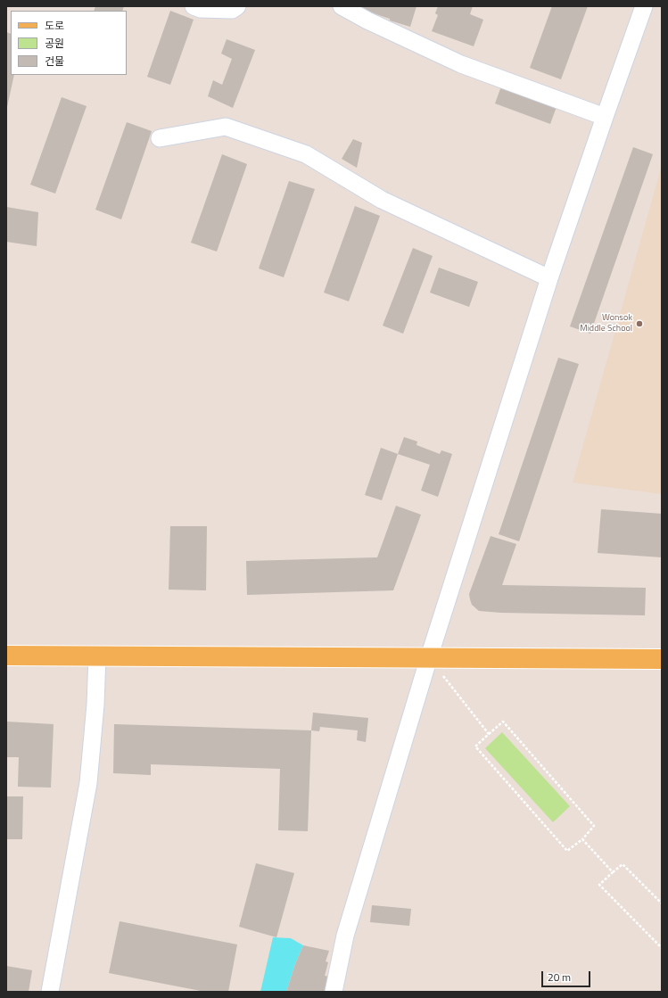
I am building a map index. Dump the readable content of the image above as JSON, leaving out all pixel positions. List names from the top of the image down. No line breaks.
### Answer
{"places":["Wonsok Middle School"],"legend":["도로","공원","건물"],"scale_bar":"20 m"}
